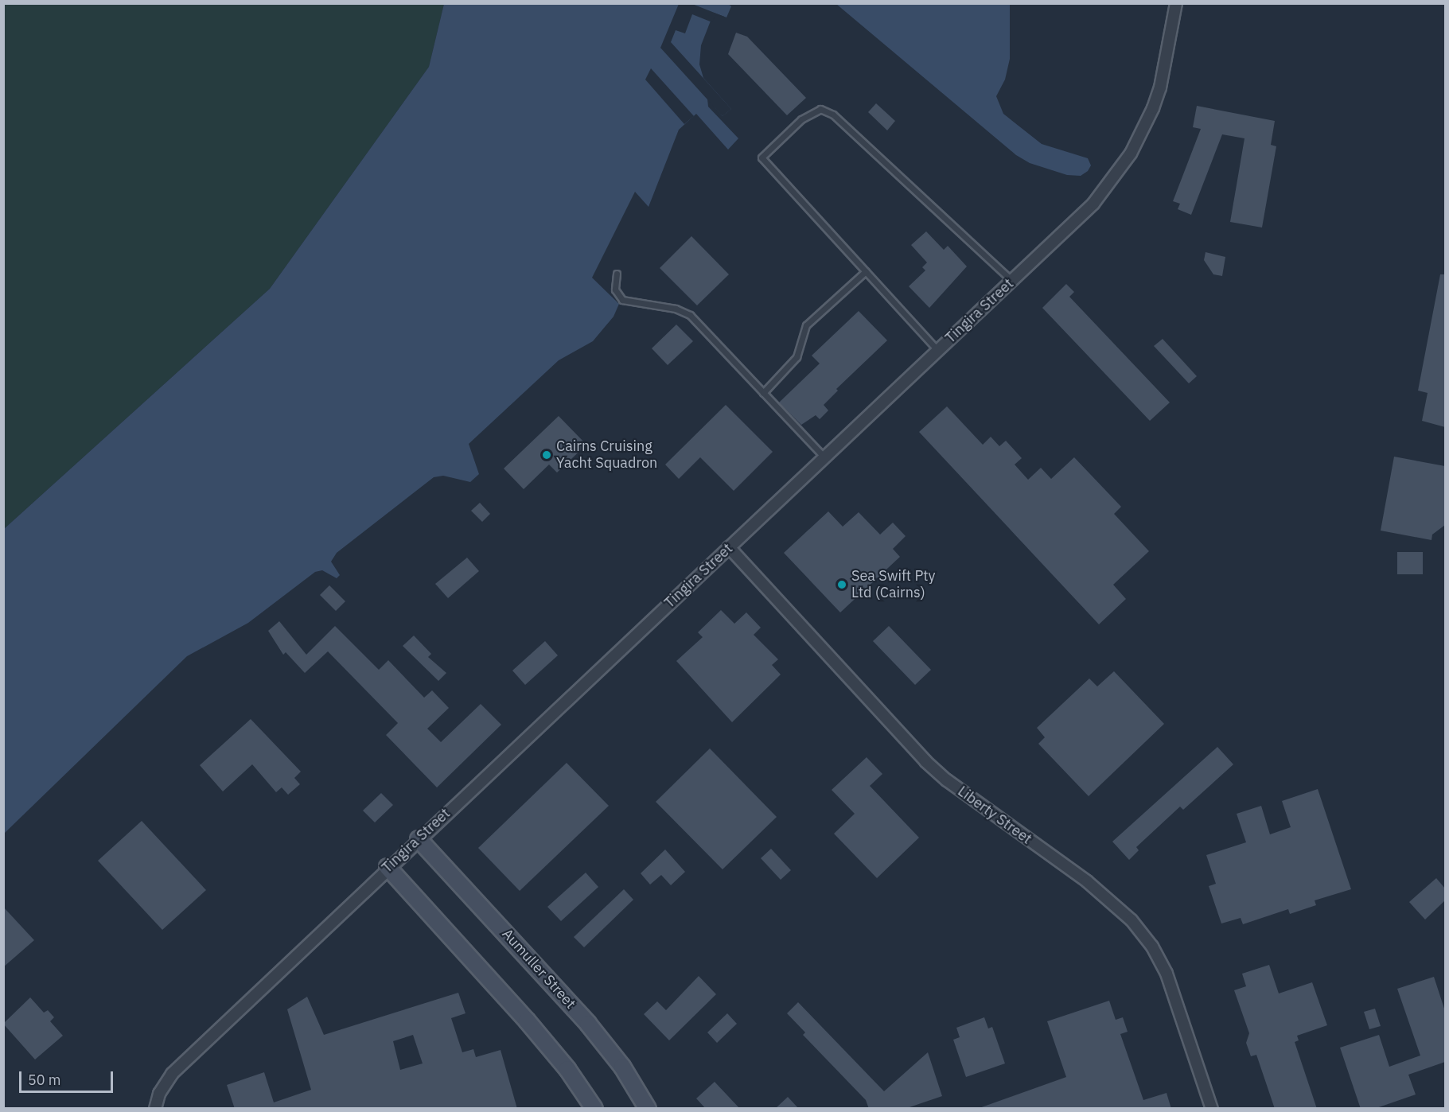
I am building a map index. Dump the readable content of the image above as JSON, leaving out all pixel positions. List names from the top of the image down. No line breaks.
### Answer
{"streets":{"street":["Tingira Street","Liberty Street","Aumuller Street"]},"crossings":[["Tingira Street","Liberty Street"],["Tingira Street","Aumuller Street"]],"places":["Cairns Cruising Yacht Squadron","Sea Swift Pty Ltd (Cairns)"],"scale_bar":"50 m"}
